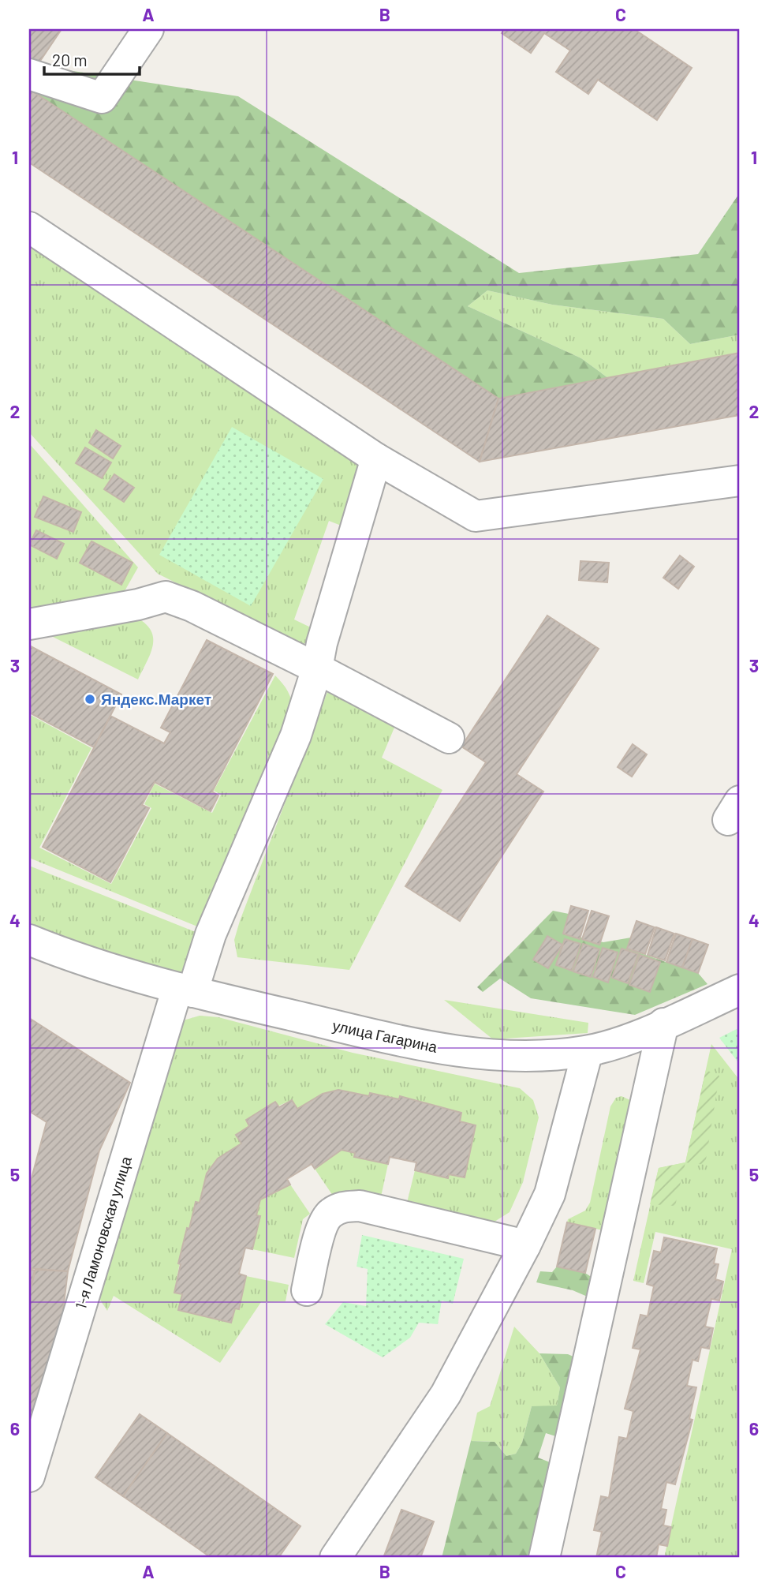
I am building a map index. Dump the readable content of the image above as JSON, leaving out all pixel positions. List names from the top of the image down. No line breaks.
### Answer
{"streets":{"street":["улица Гагарина","1-я Ламоновская улица"]},"crossings":[["улица Гагарина","1-я Ламоновская улица"]],"places":["Яндекс.Маркет"],"scale_bar":"20 m","grid":{"columns":["A","B","C"],"rows":["1","2","3","4","5","6"]}}
